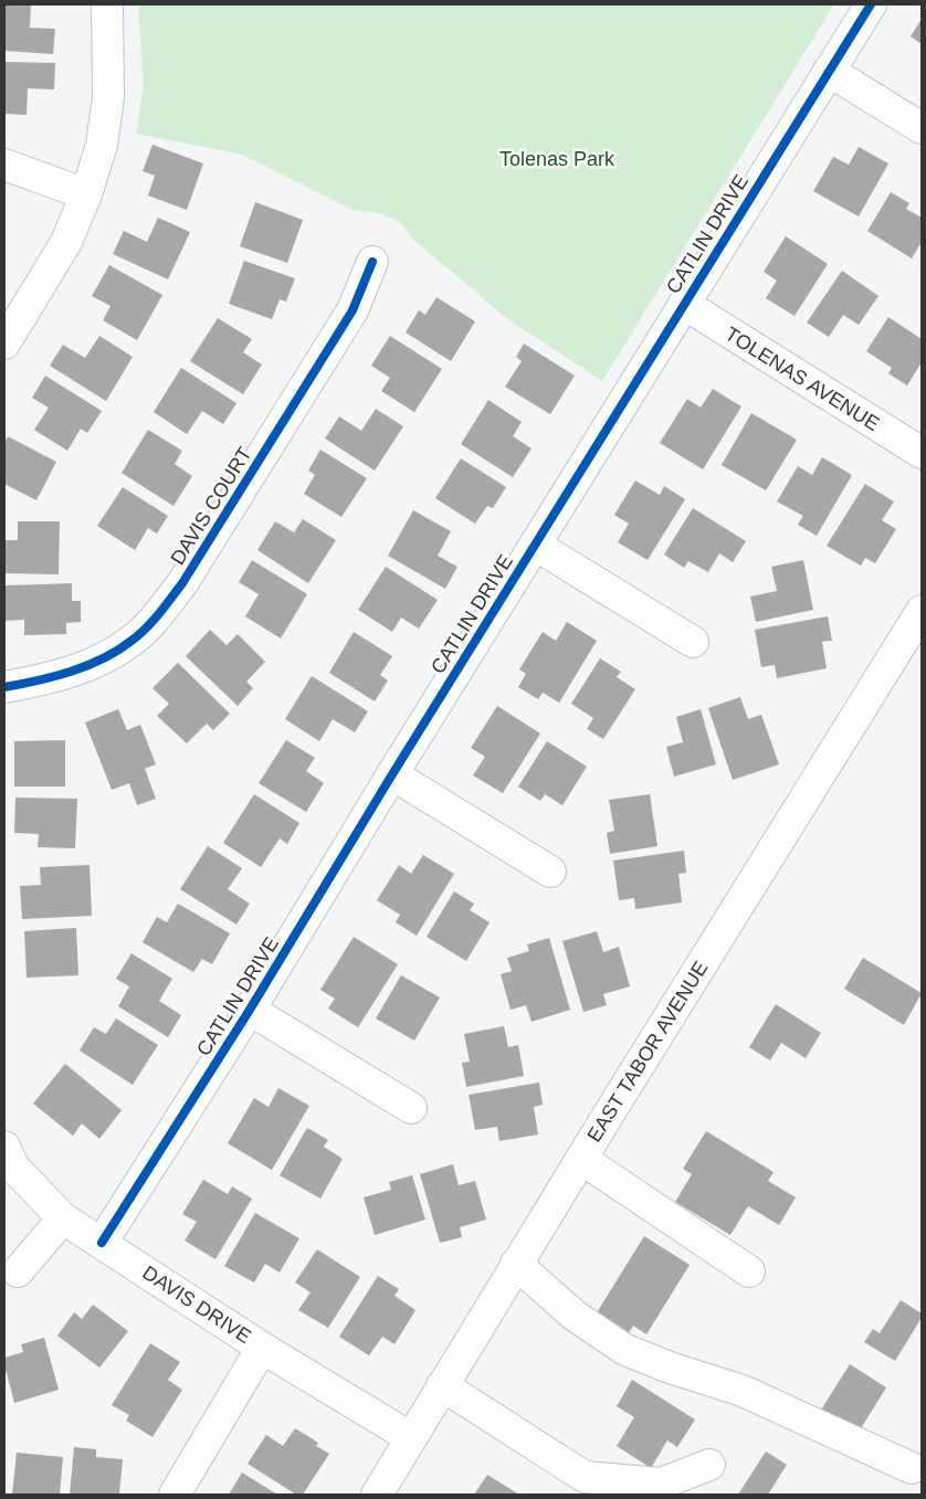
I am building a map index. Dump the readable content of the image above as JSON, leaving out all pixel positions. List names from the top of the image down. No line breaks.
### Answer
{"streets":{"street":["CATLIN DRIVE","TOLENAS AVENUE","DAVIS COURT","EAST TABOR AVENUE","DAVIS DRIVE"]},"crossings":[["CATLIN DRIVE","TOLENAS AVENUE"],["CATLIN DRIVE","DAVIS DRIVE"],["EAST TABOR AVENUE","DAVIS DRIVE"]],"parks":["Tolenas Park"]}
